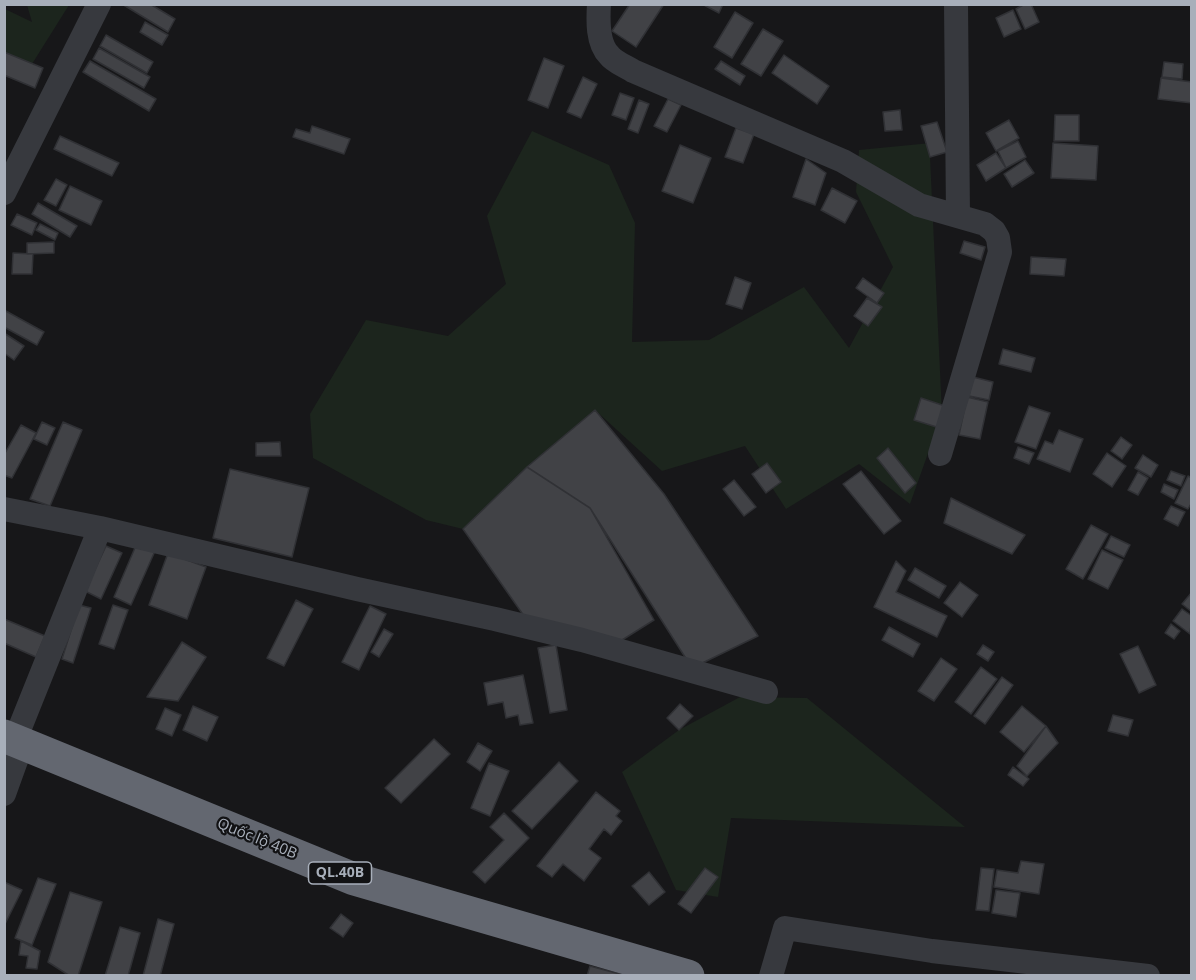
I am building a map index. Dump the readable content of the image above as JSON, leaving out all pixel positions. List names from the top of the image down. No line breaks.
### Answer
{"streets":{"highway":["Quốc lộ 40B","QL.40B"]}}
